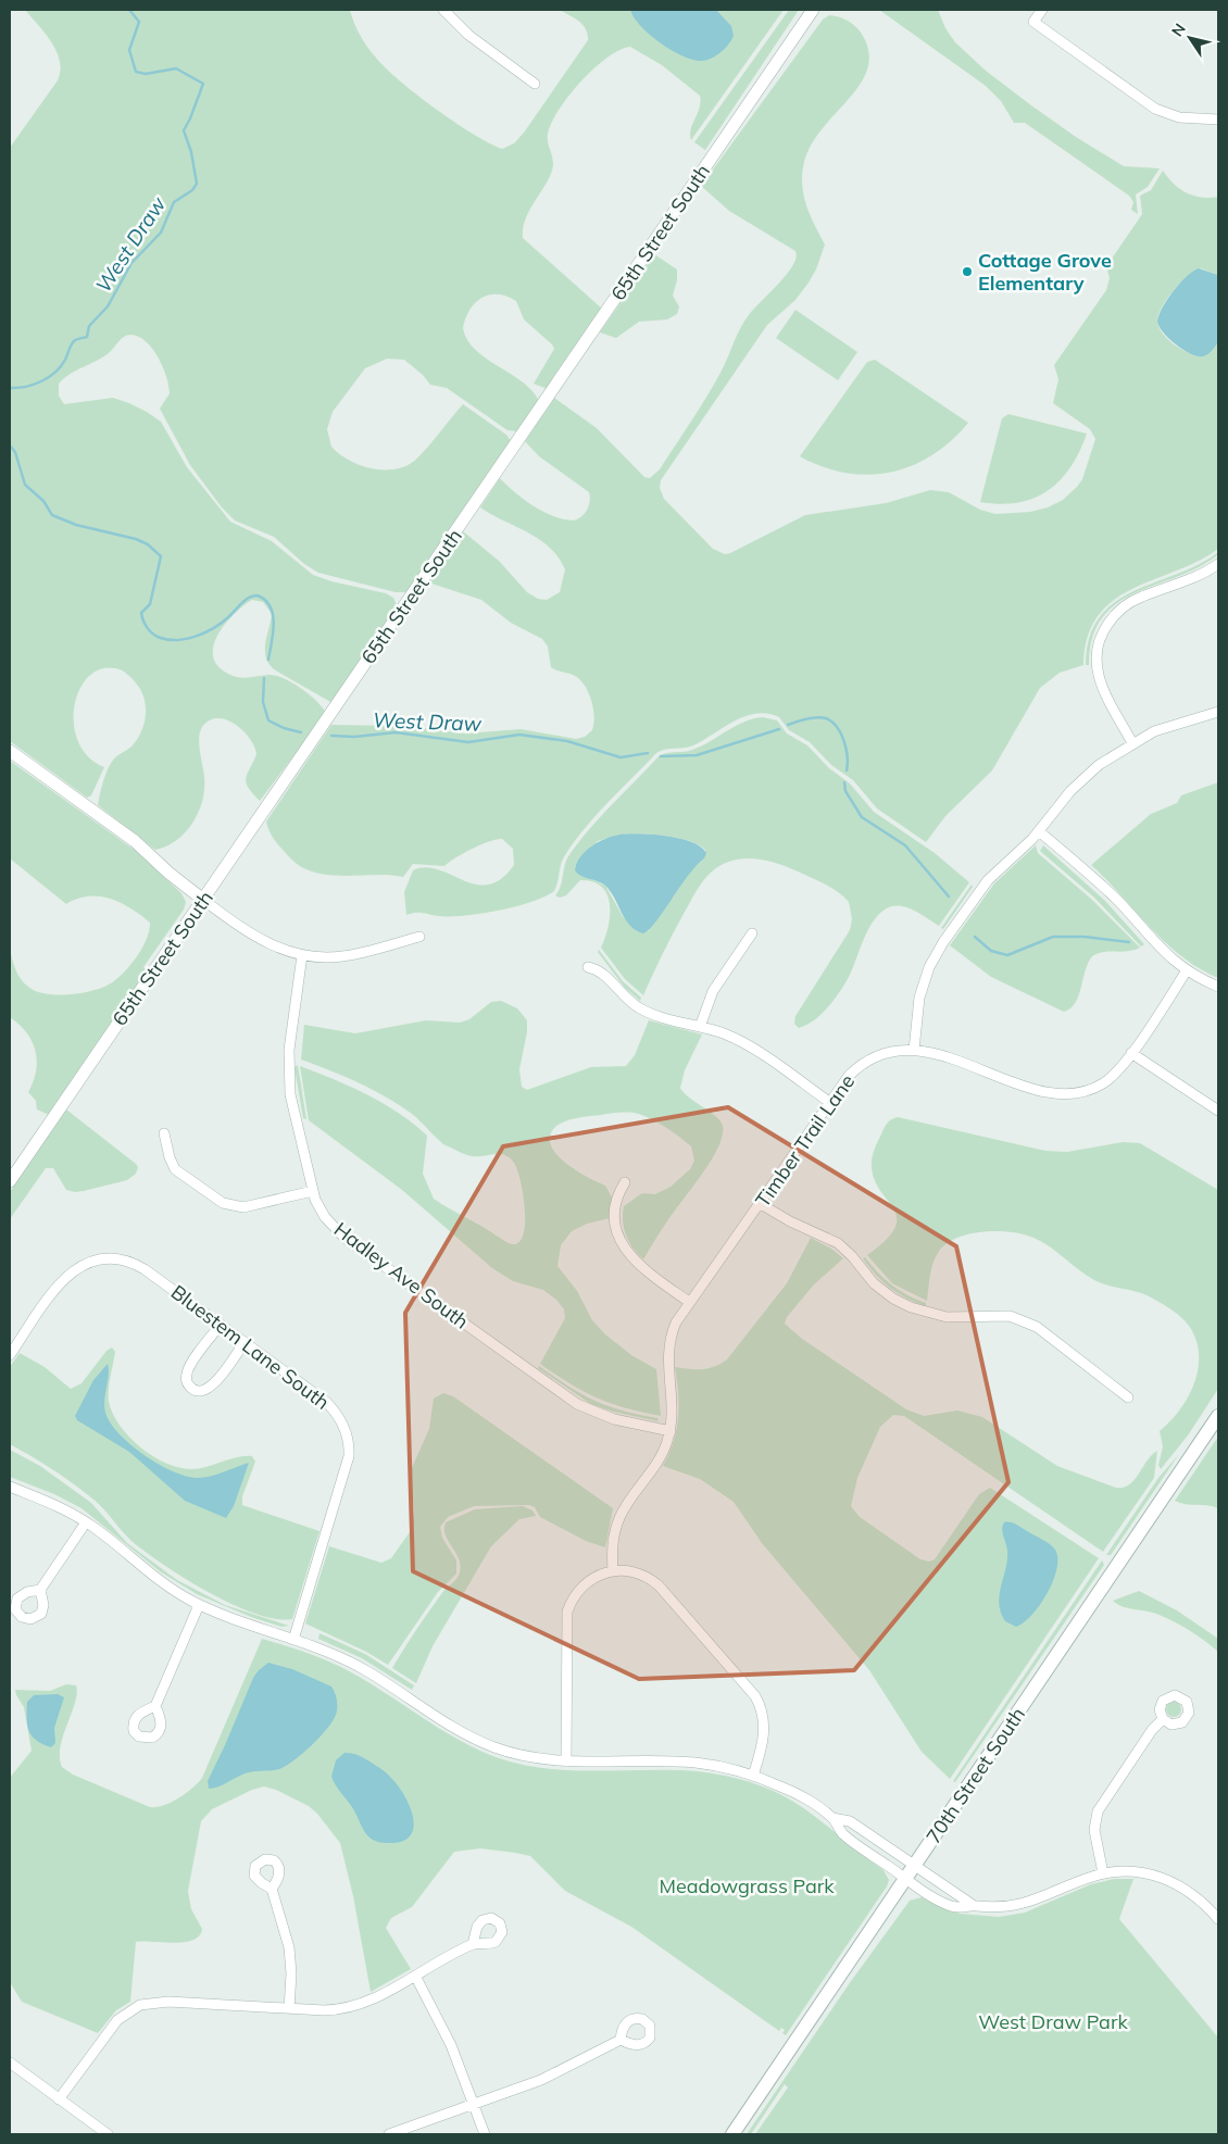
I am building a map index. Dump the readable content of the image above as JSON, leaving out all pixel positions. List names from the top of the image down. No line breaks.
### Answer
{"streets":{"main road":["70th Street South"],"street":["65th Street South","Timber Trail Lane","Hadley Ave South","Bluestem Lane South"]},"crossings":[["Timber Trail Lane","Hadley Ave South"]],"water":["West Draw"],"parks":["Meadowgrass Park","West Draw Park"],"places":["Cottage Grove Elementary"],"north":"top left"}
